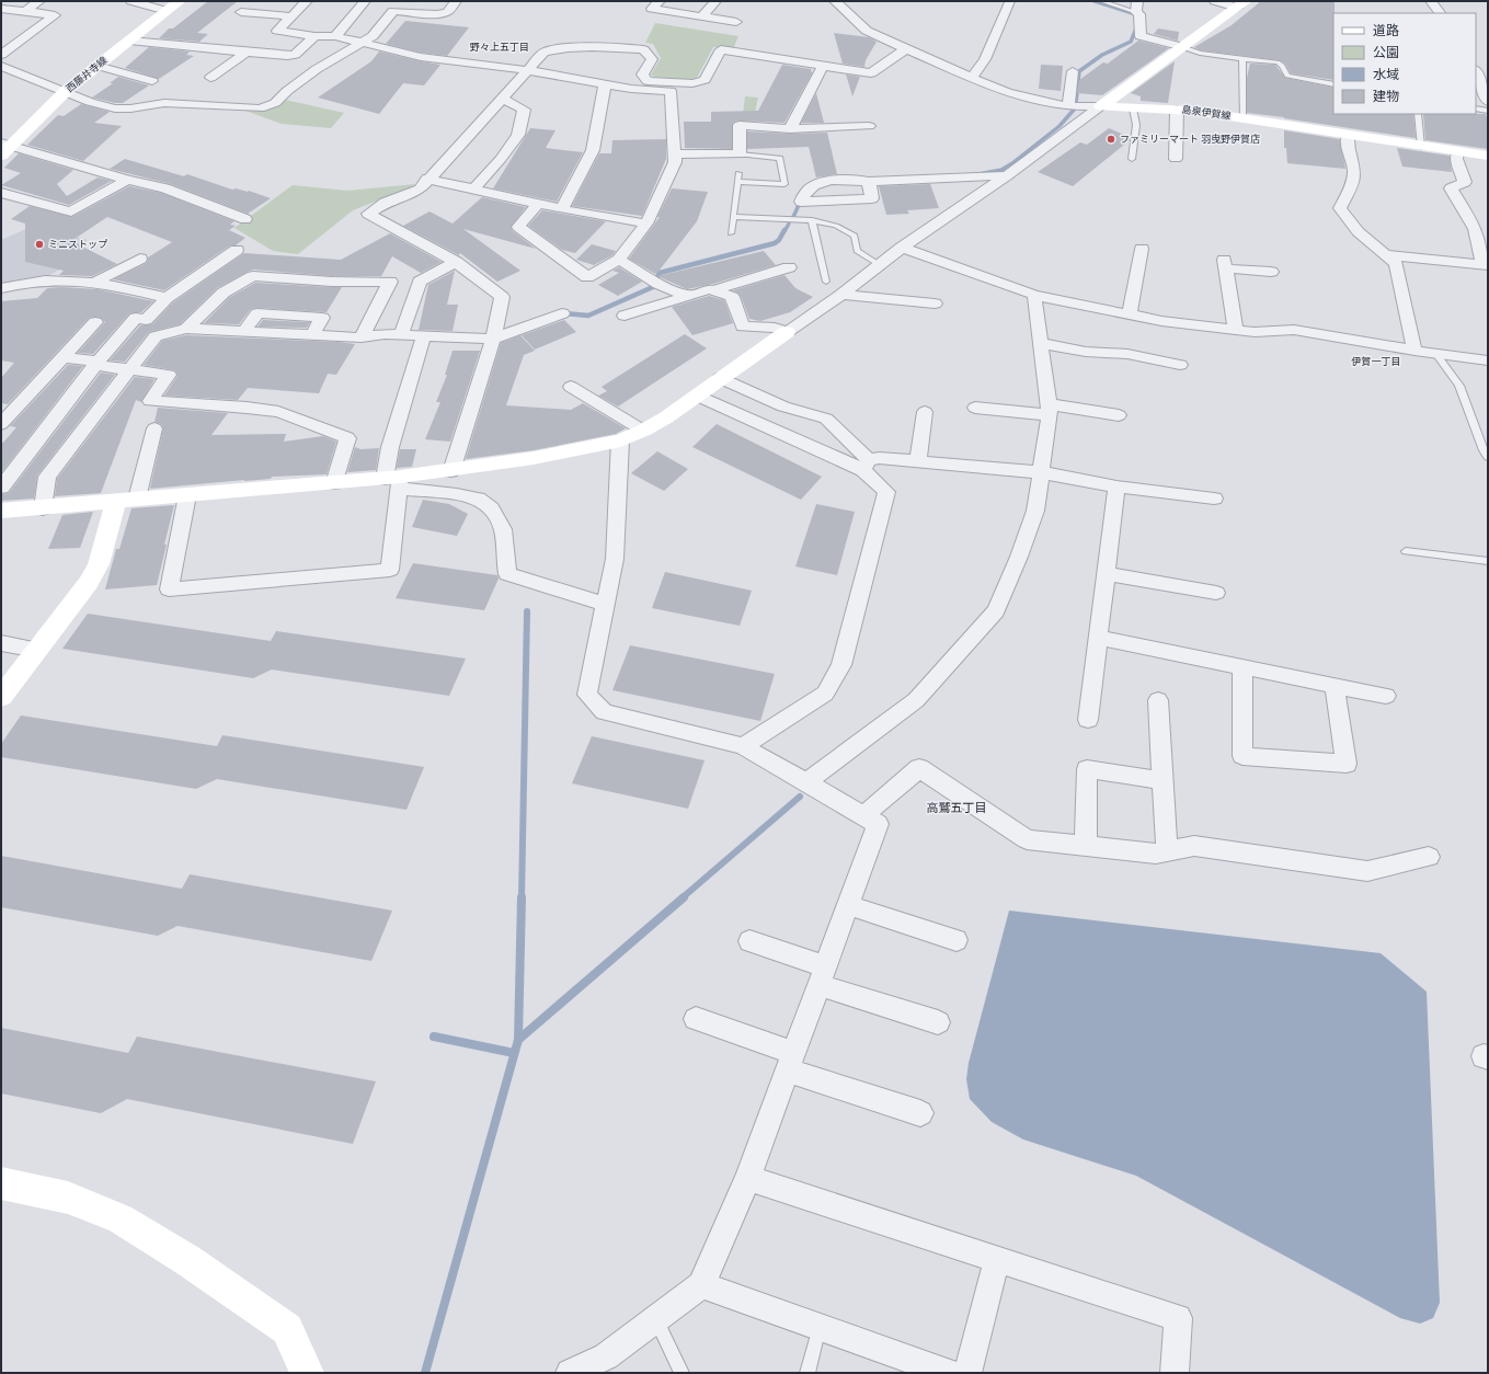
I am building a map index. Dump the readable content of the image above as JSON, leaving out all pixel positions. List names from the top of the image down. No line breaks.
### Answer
{"streets":{"main road":["西藤井寺線","島泉伊賀線"]},"districts":["野々上五丁目","伊賀一丁目","高鷲五丁目"],"places":["ファミリーマート 羽曳野伊賀店","ミニストップ"],"legend":["道路","公園","水域","建物"]}
